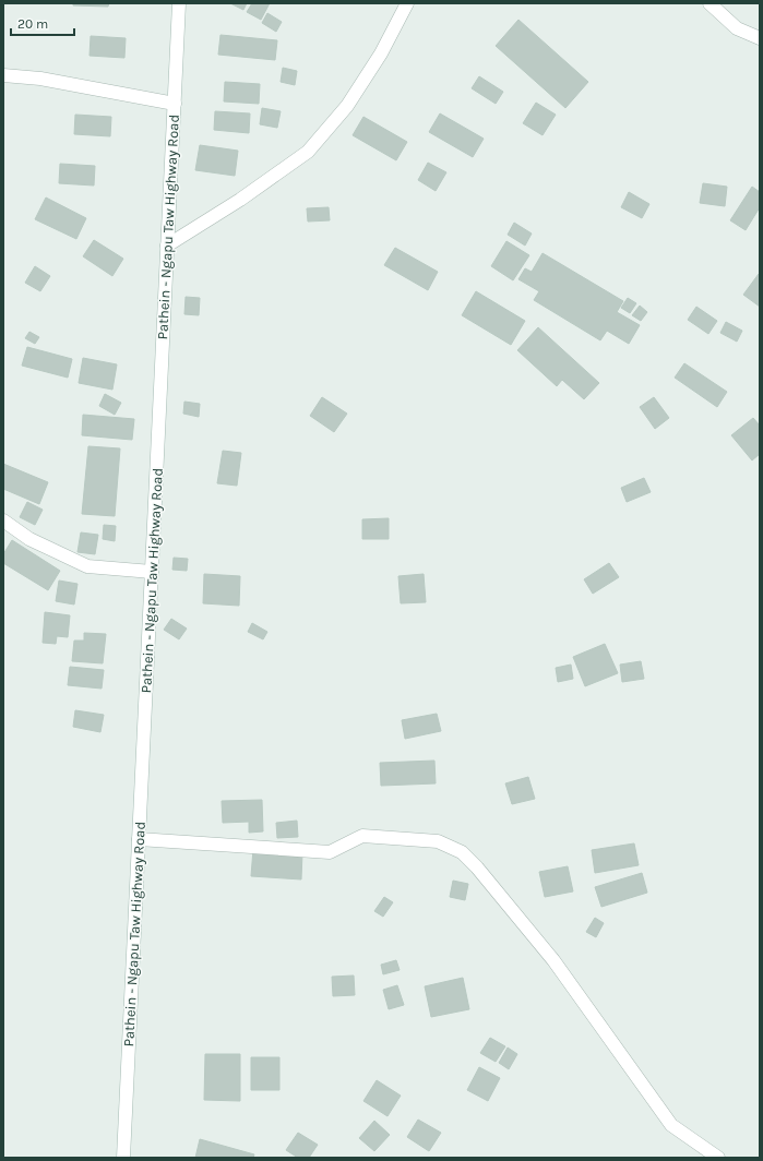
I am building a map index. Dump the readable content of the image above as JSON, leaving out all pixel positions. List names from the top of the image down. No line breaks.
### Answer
{"streets":{"street":["Pathein - Ngapu Taw Highway Road"]},"scale_bar":"20 m"}
